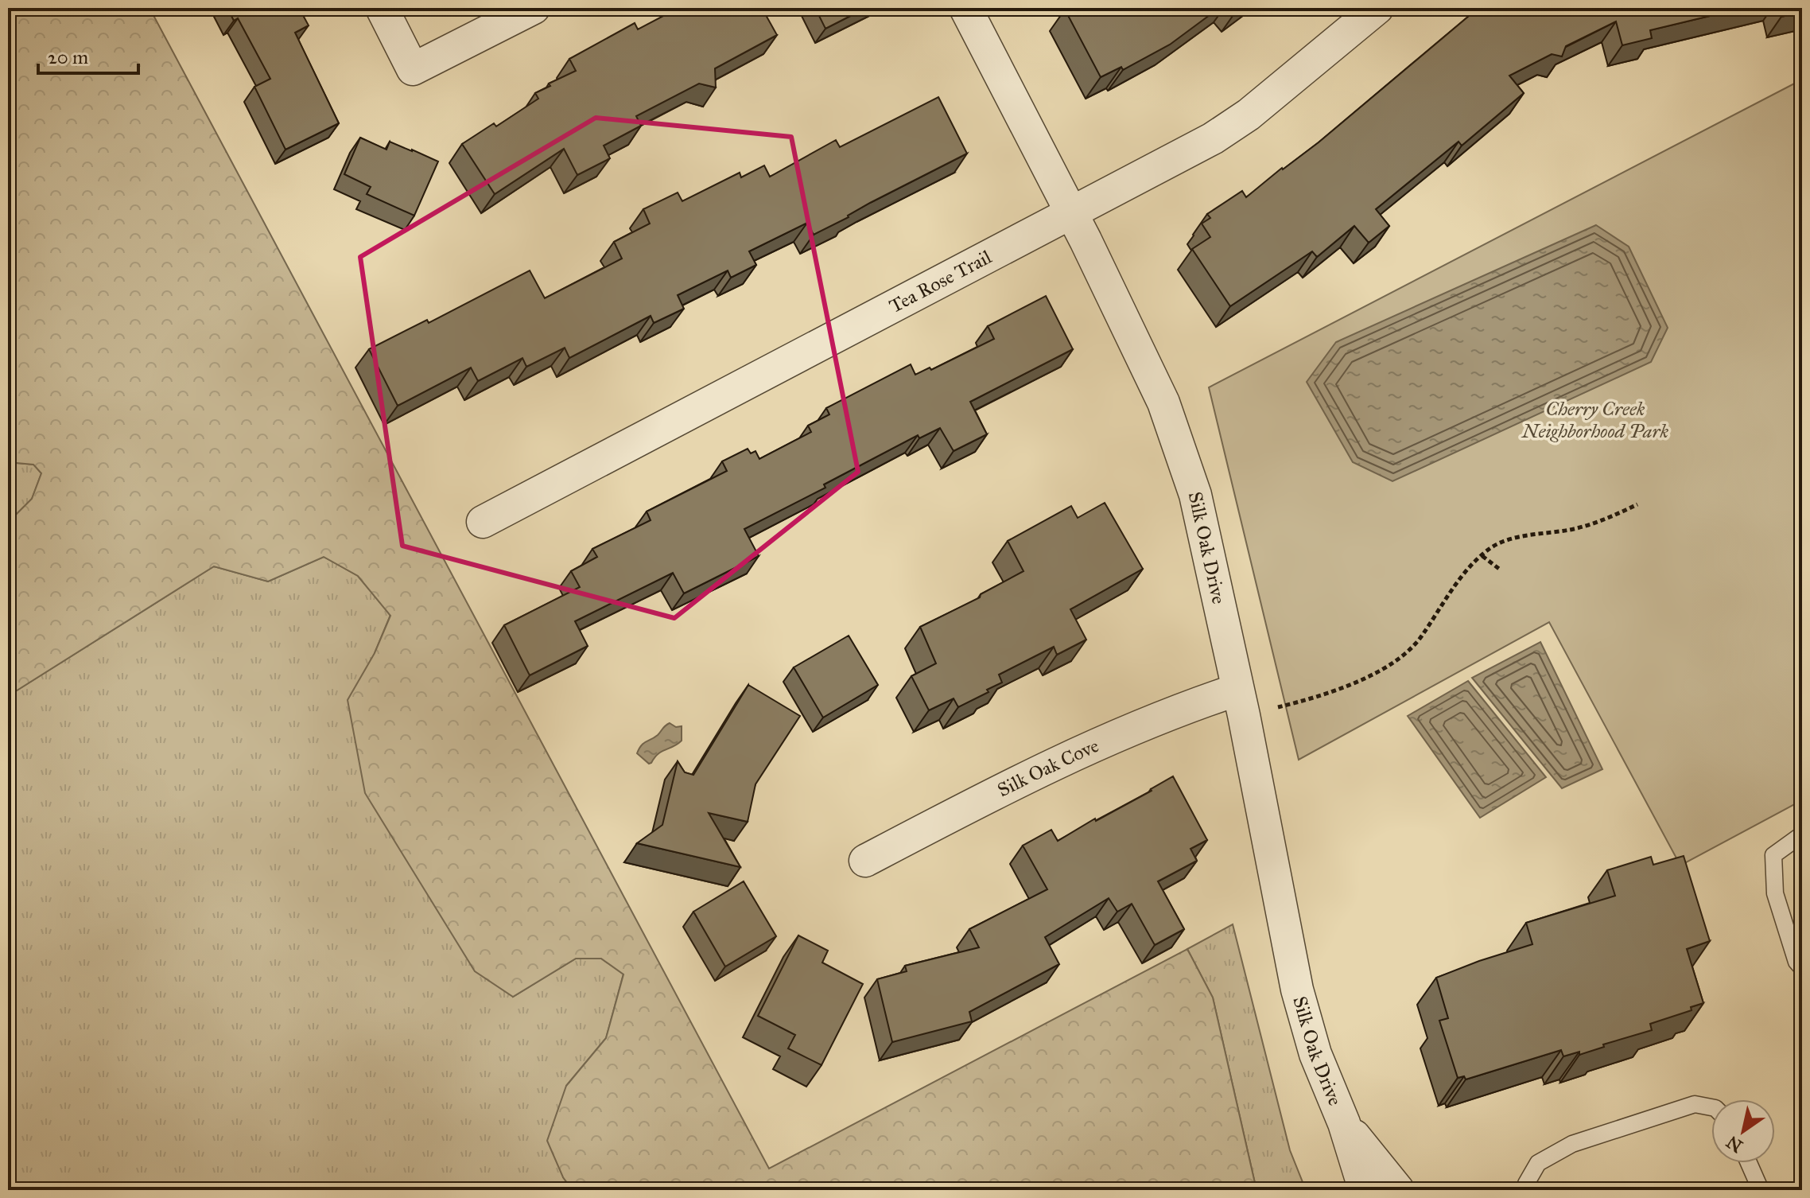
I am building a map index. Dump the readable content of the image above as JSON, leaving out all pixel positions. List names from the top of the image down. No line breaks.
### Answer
{"streets":{"street":["Tea Rose Trail","Silk Oak Drive","Silk Oak Cove"]},"crossings":[["Tea Rose Trail","Silk Oak Drive"],["Silk Oak Drive","Silk Oak Cove"]],"parks":["Cherry Creek Neighborhood Park"],"scale_bar":"20 m","north":"bottom left"}
